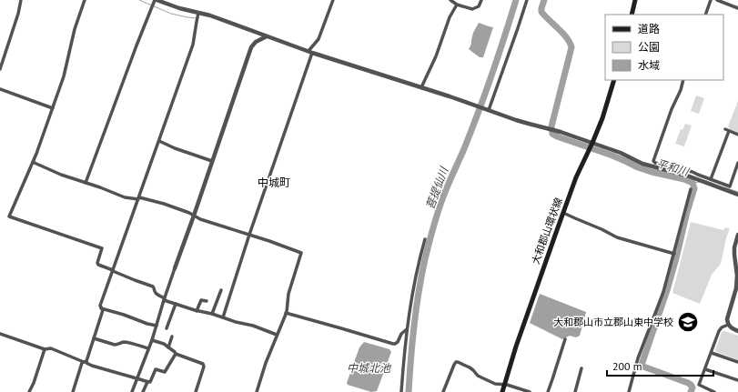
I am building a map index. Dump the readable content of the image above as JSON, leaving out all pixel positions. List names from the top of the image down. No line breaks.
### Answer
{"streets":{"main road":["大和郡山環状線"]},"districts":["中城町"],"water":["平和川","菩提仙川","中城北池"],"places":{"school or university":["大和郡山市立郡山東中学校"]},"legend":["道路","公園","水域"],"scale_bar":"200 m"}
